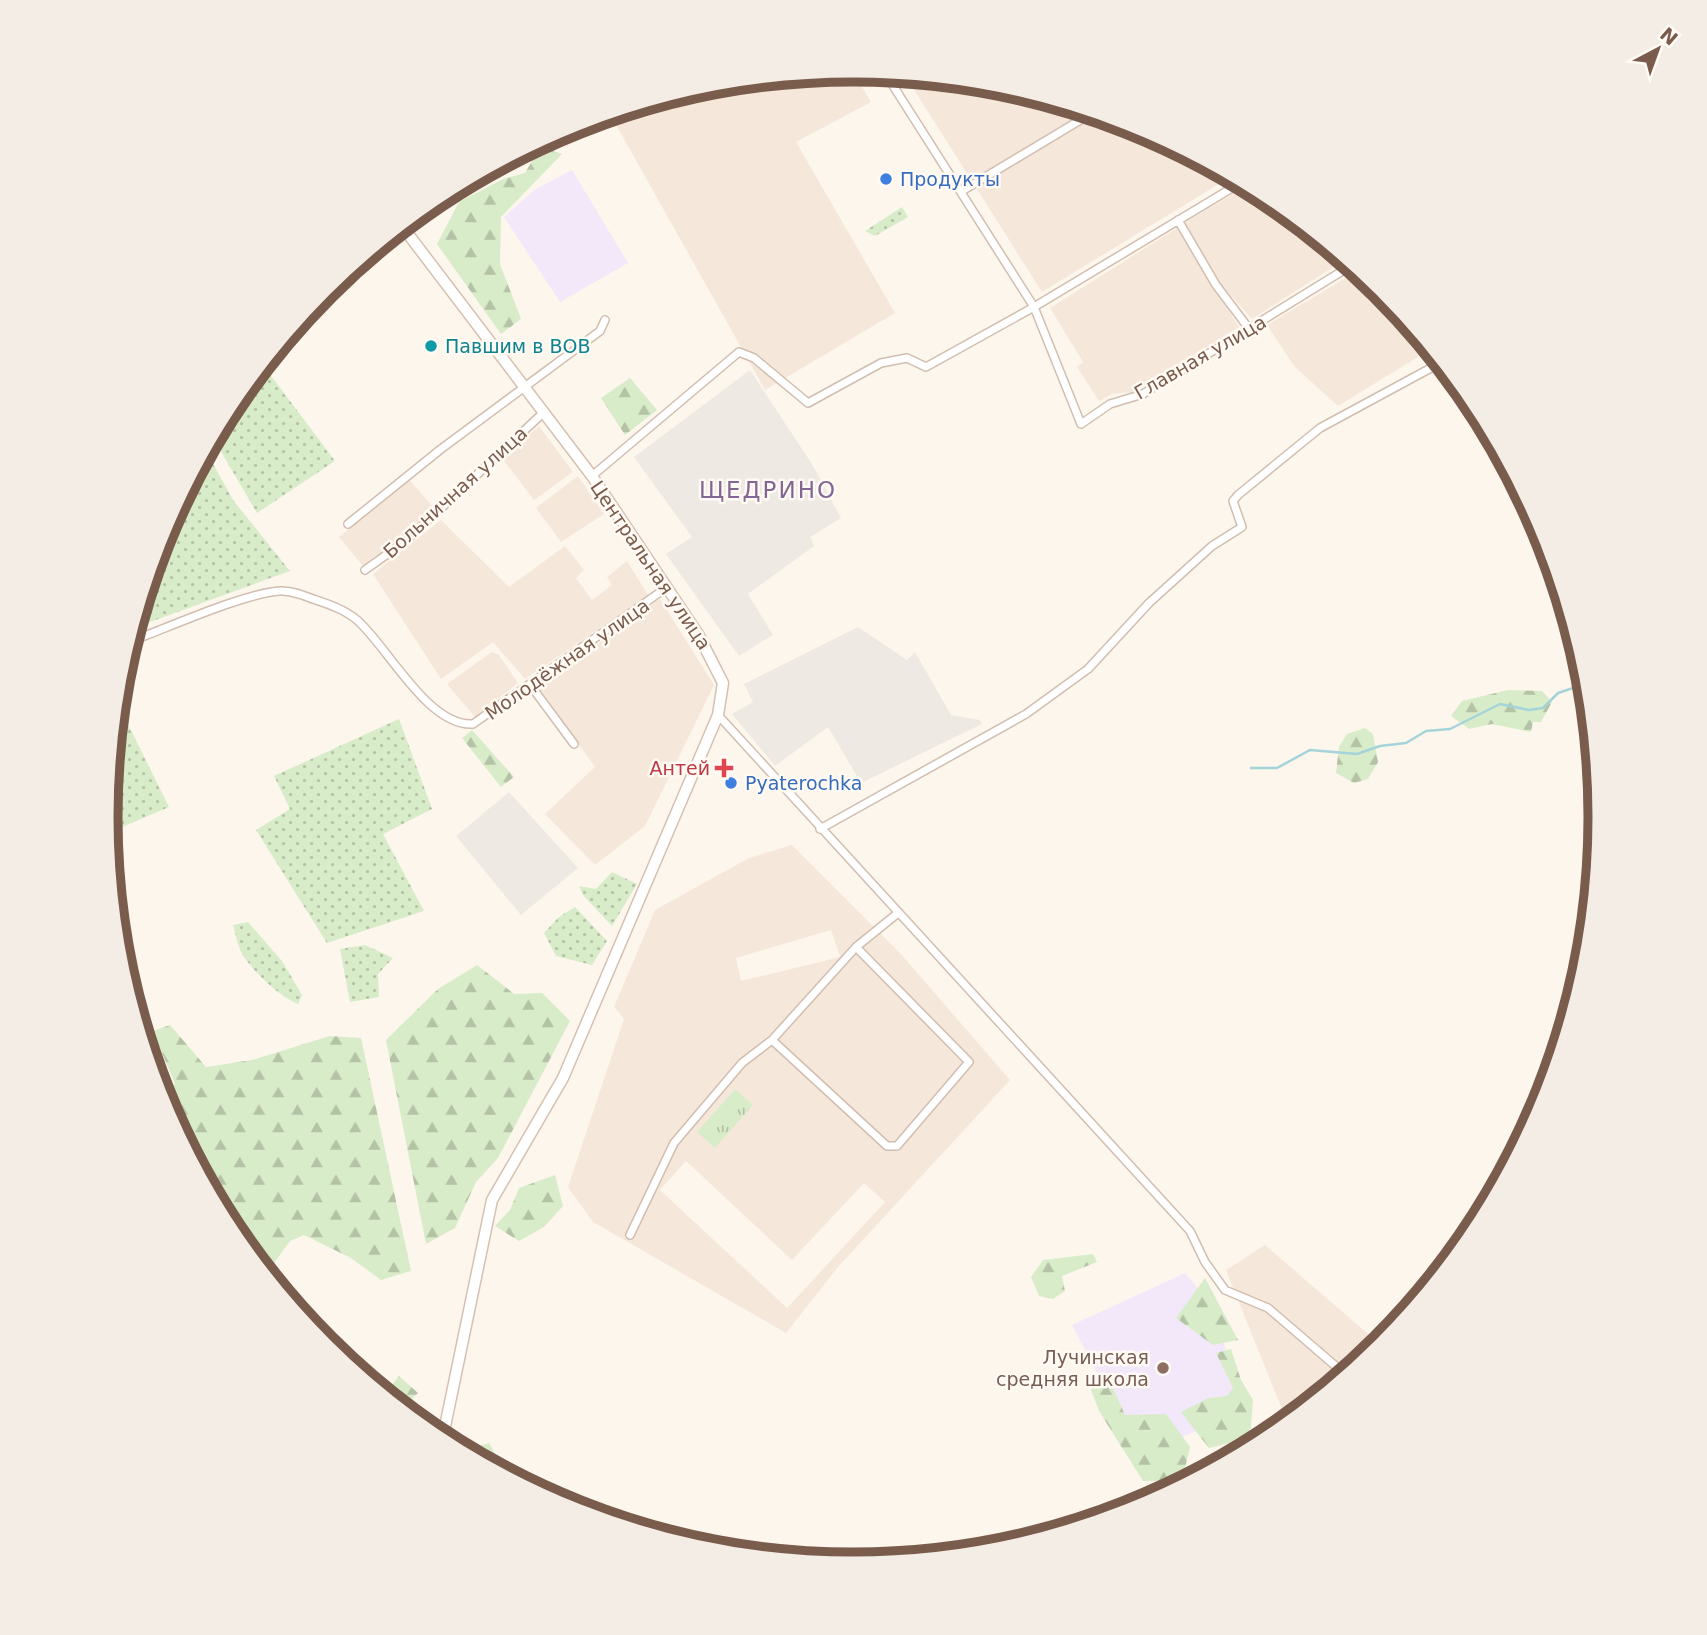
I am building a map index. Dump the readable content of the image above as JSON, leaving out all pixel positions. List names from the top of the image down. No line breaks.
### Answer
{"streets":{"street":["Главная улица","Больничная улица","Центральная улица","Молодёжная улица"]},"crossings":[["Больничная улица","Центральная улица"],["Центральная улица","Молодёжная улица"]],"districts":["ЩЕДРИНО"],"places":{"other":["Продукты","Павшим в ВОВ","Pyaterochka","Лучинская средняя школа"],"health":["Антей"]},"north":"top right"}
